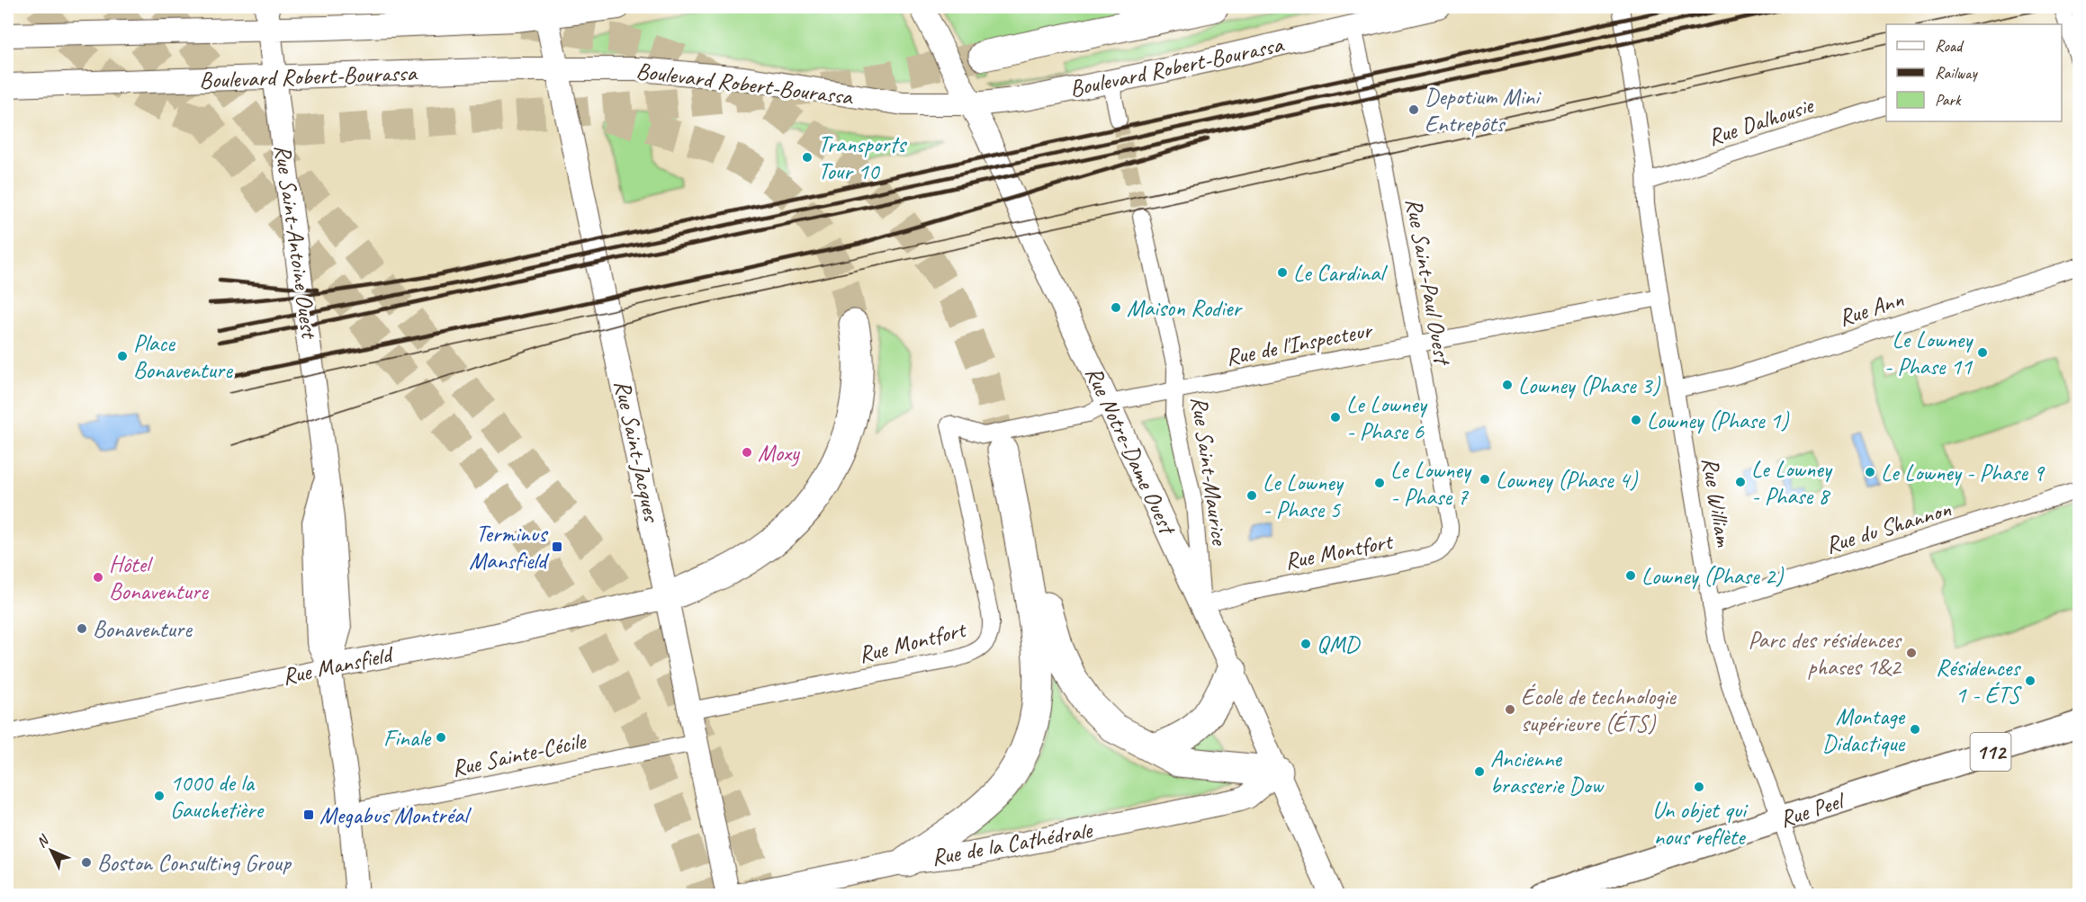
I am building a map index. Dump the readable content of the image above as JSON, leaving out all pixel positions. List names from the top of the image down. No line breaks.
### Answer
{"streets":{"main road":["Boulevard Robert-Bourassa","Rue Saint-Antoine Ouest","Rue Notre-Dame Ouest","Rue Saint-Jacques","Rue Mansfield","112","Rue Peel","Rue de la Cathédrale"],"street":["Rue Dalhousie","Rue Saint-Paul Ouest","Rue Ann","Rue de l'Inspecteur","Rue Saint-Maurice","Rue William","Rue du Shannon","Rue Montfort","Rue Sainte-Cécile"]},"crossings":[["Boulevard Robert-Bourassa","Rue Saint-Antoine Ouest"],["Boulevard Robert-Bourassa","Rue Saint-Paul Ouest"],["Boulevard Robert-Bourassa","Rue Notre-Dame Ouest"],["Boulevard Robert-Bourassa","Rue Saint-Jacques"],["Rue Dalhousie","Rue William"],["Rue Saint-Antoine Ouest","Rue Mansfield"],["Rue Saint-Antoine Ouest","Rue Sainte-Cécile"],["Rue Saint-Paul Ouest","Rue de l'Inspecteur"],["Rue Saint-Paul Ouest","Rue Montfort"],["Rue Ann","Rue William"],["Rue de l'Inspecteur","Rue Notre-Dame Ouest"],["Rue de l'Inspecteur","Rue Saint-Maurice"],["Rue de l'Inspecteur","Rue William"],["Rue de l'Inspecteur","Rue Montfort"],["Rue Notre-Dame Ouest","Rue Saint-Maurice"],["Rue Notre-Dame Ouest","Rue Montfort"],["Rue Notre-Dame Ouest","Rue de la Cathédrale"],["Rue Saint-Jacques","Rue Montfort"],["Rue Saint-Jacques","Rue Mansfield"],["Rue Saint-Jacques","Rue Sainte-Cécile"],["Rue Saint-Maurice","Rue Montfort"],["Rue William","Rue du Shannon"],["Rue William","Rue Peel"]],"places":{"other":["Depotium Mini Entrepôts","Transports Tour 10","Le Cardinal","Maison Rodier","Le Lowney - Phase 11","Place Bonaventure","Lowney (Phase 3)","Le Lowney - Phase 6","Lowney (Phase 1)","Moxy","Le Lowney - Phase 9","Lowney (Phase 4)","Le Lowney - Phase 8","Le Lowney - Phase 7","Le Lowney - Phase 5","Lowney (Phase 2)","Hôtel Bonaventure","Bonaventure","QMD","Parc des résidences phases 1&2","Résidences 1 - ÉTS","École de technologie supérieure (ÉTS)","Montage Didactique","Finale","Ancienne brasserie Dow","Un objet qui nous reflète","1000 de la Gauchetière","Boston Consulting Group"],"transit":["Terminus Mansfield","Megabus Montréal"]},"legend":["Road","Railway","Park"],"north":"top left"}
